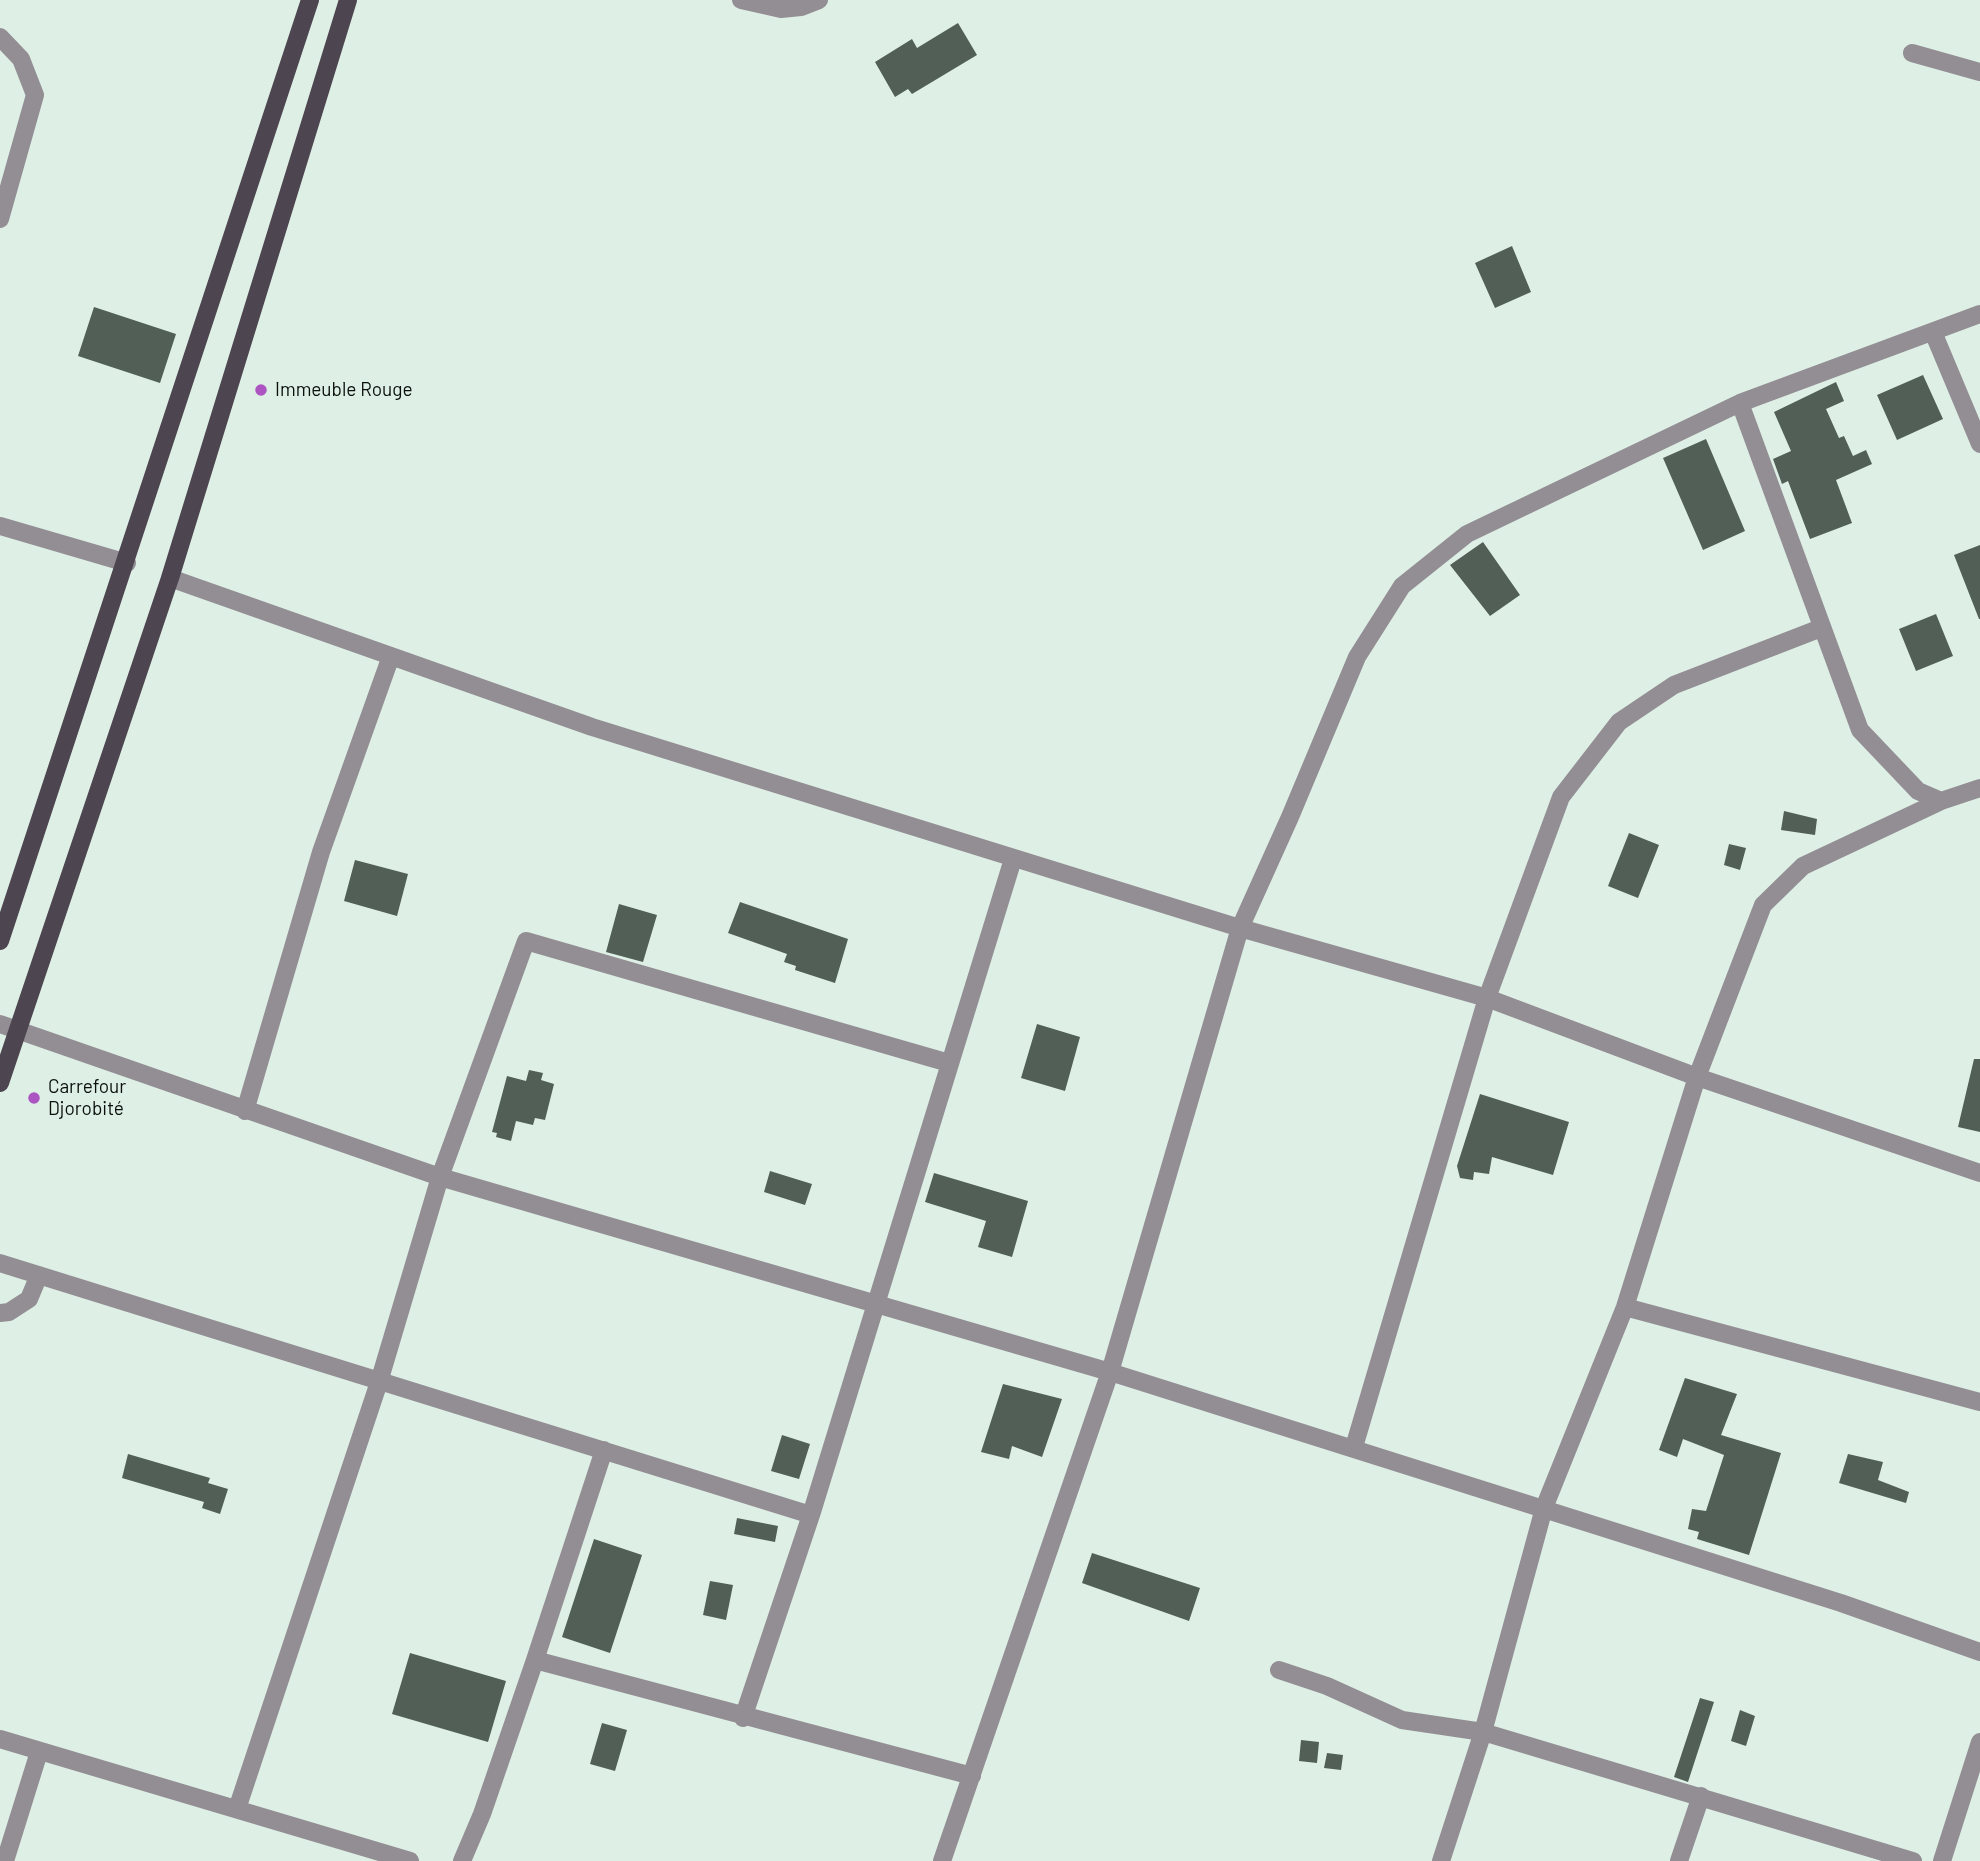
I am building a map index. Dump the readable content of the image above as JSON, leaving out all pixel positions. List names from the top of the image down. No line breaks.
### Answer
{"places":["Immeuble Rouge","Carrefour Djorobité"]}
